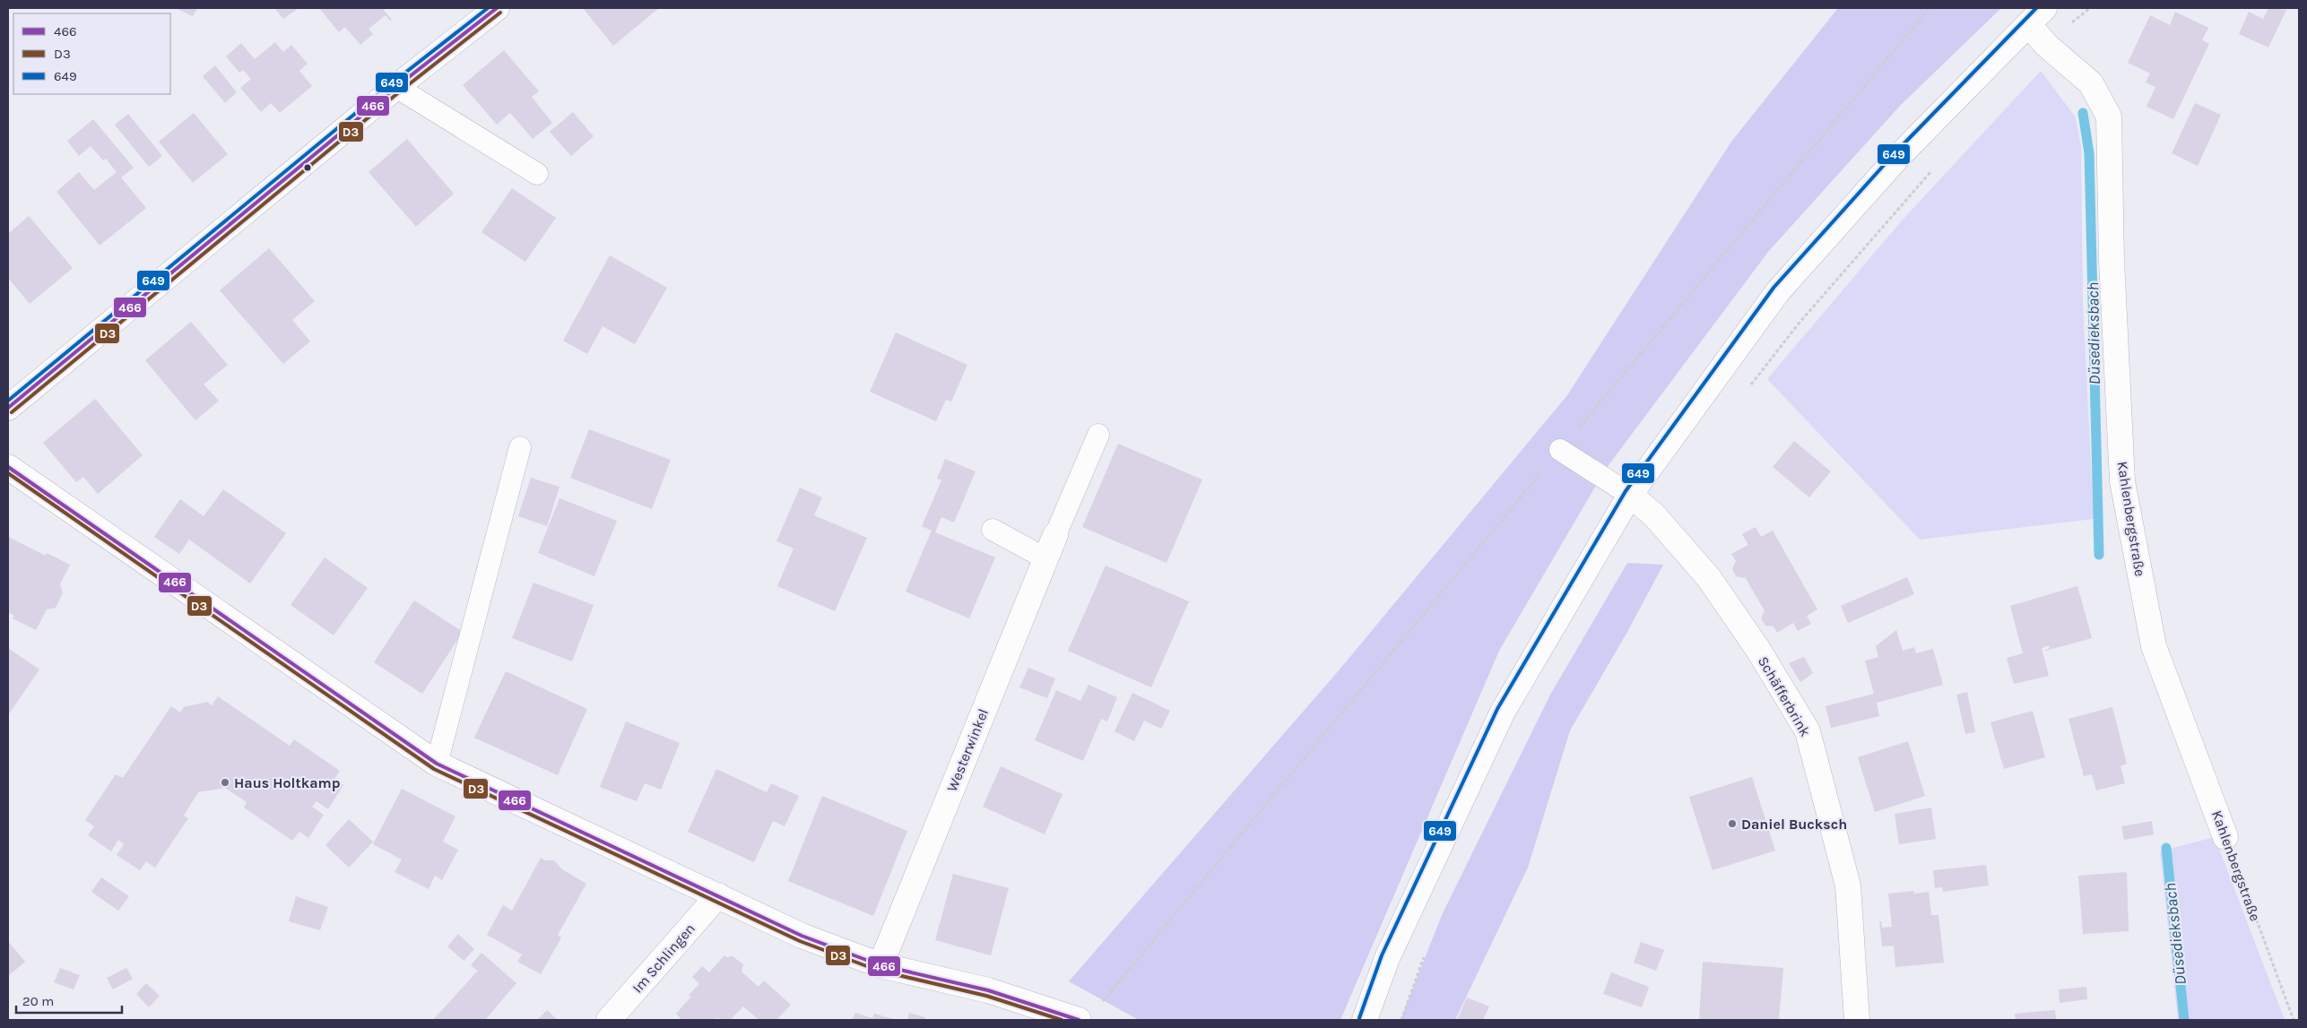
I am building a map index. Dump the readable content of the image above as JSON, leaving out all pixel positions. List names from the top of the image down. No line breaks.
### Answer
{"streets":{"street":["Kahlenbergstraße","Schäfferbrink","Westerwinkel","Im Schlingen"]},"water":["Düsedieksbach"],"places":["Haus Holtkamp","Daniel Bucksch"],"lines":["transit line 466","transit line 649","transit line D3"],"legend":["466","D3","649"],"scale_bar":"20 m"}
